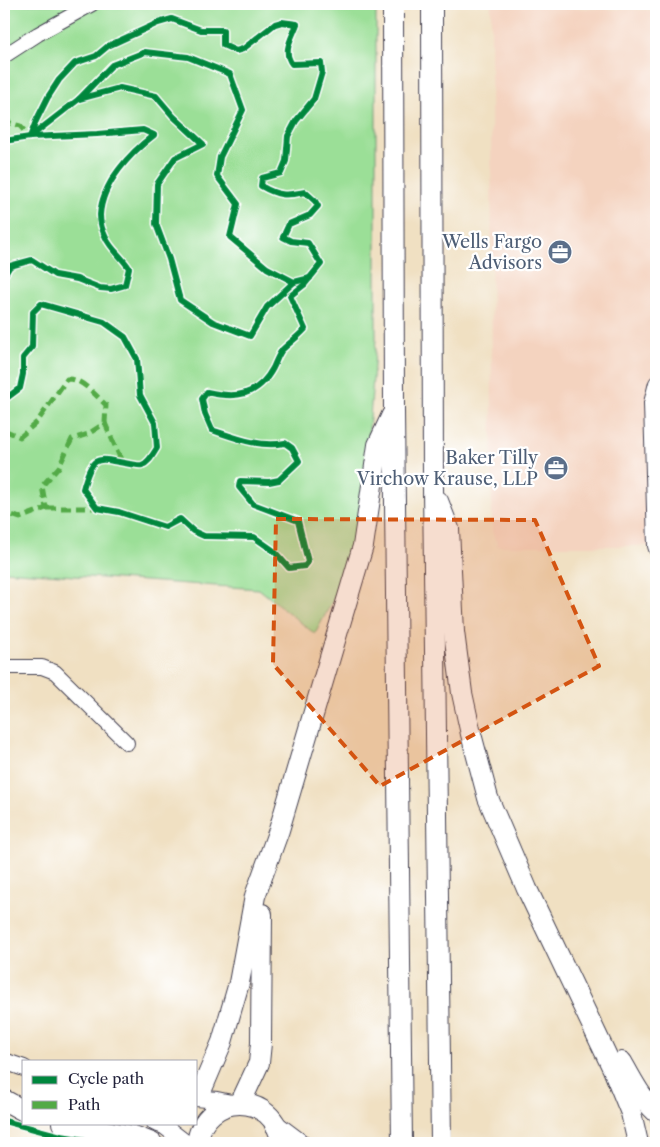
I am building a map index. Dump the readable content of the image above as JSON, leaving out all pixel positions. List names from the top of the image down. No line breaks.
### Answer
{"places":{"office":["Wells Fargo Advisors","Baker Tilly Virchow Krause, LLP"]},"legend":["Cycle path","Path"]}
